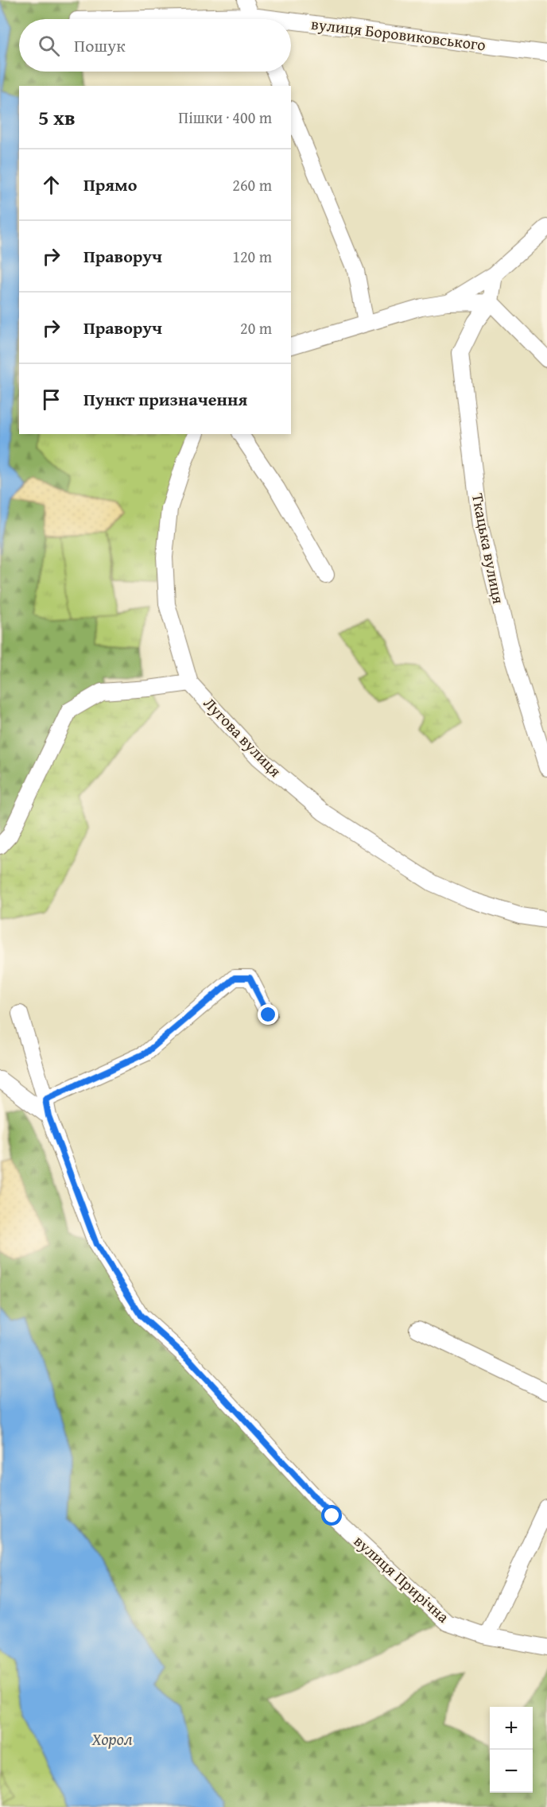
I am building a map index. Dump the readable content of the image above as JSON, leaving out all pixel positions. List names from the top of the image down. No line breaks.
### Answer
{"streets":{"street":["вулиця Боровиковського","Ткацька вулиця","Лугова вулиця","вулиця Прирічна"]},"water":["Хорол"],"page":{"search":"Пошук","heading":["5 хв","Пішки · 400 m"],"list":[["Прямо","260 m"],["Праворуч","120 m"],["Праворуч","20 m"],"Пункт призначення"],"map_buttons":["+","−"]}}
